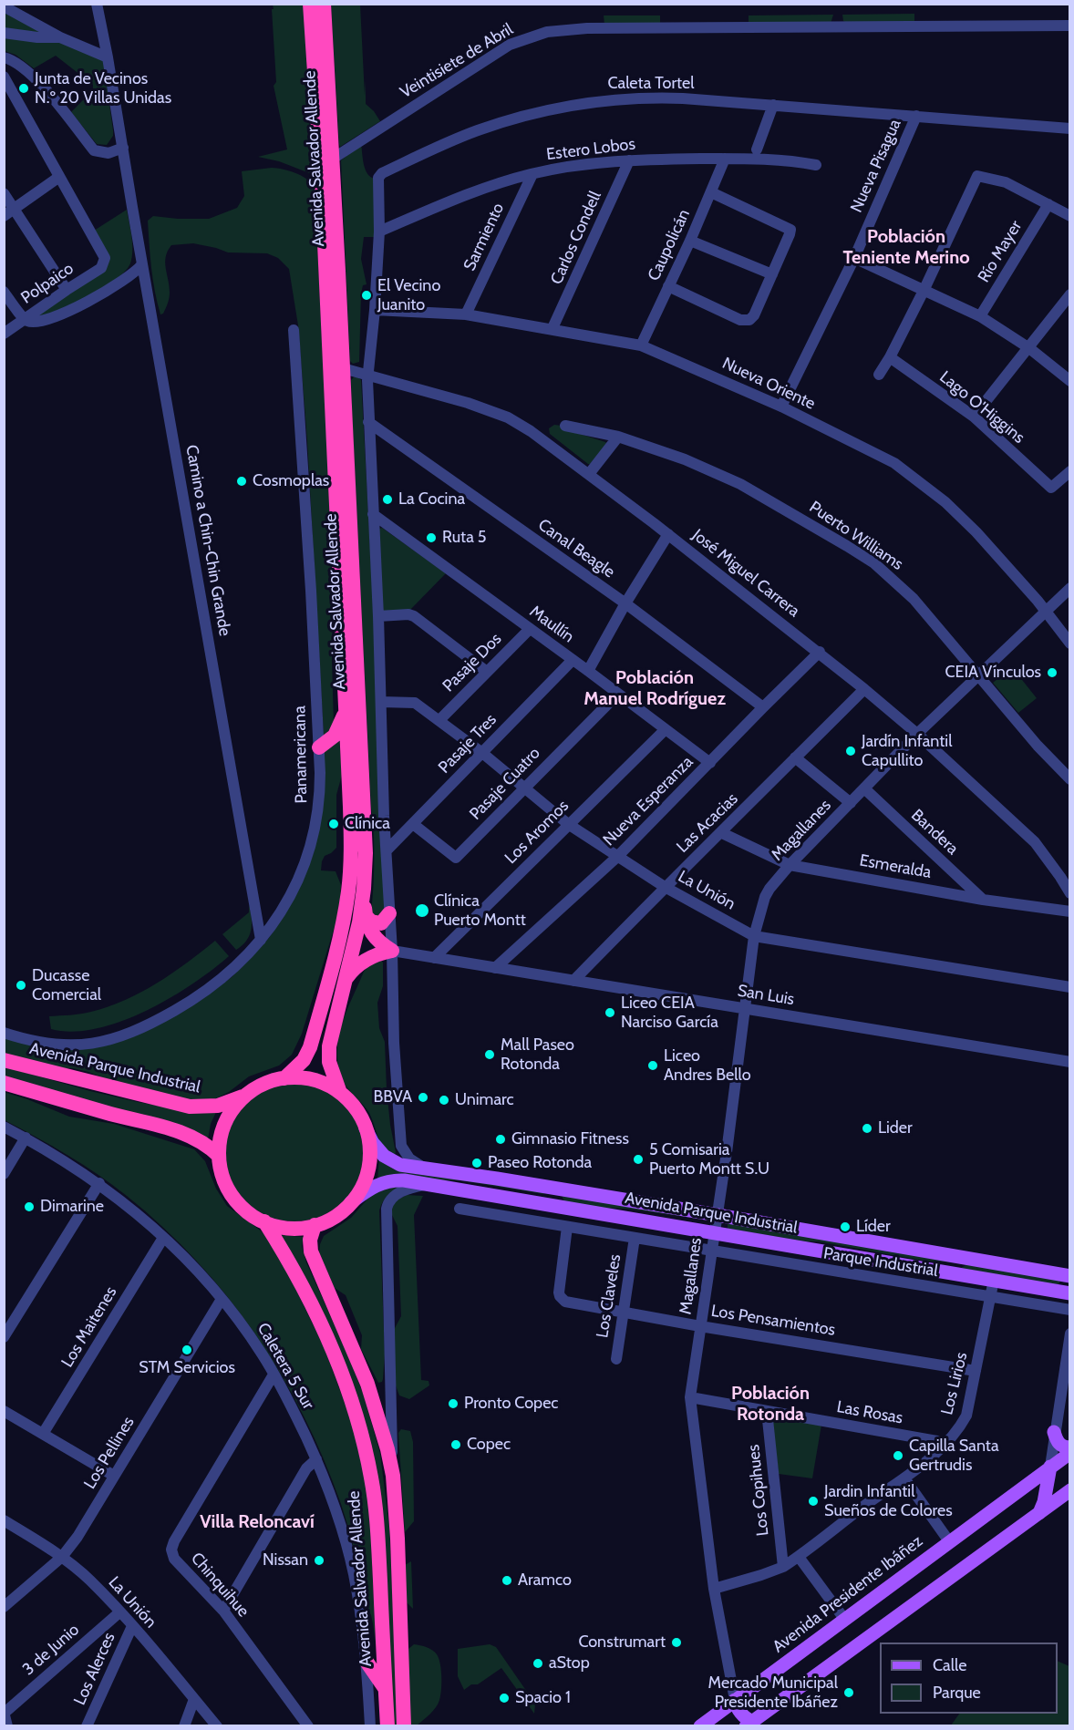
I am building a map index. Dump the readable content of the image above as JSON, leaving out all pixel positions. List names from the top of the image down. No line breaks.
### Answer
{"streets":{"highway":["Avenida Salvador Allende","Avenida Parque Industrial"],"main road":["Avenida Presidente Ibáñez"],"street":["Veintisiete de Abril","Caleta Tortel","Estero Lobos","Nueva Pisagua","Sarmiento","Carlos Condell","Caupolicán","Río Mayer","Polpaico","Nueva Oriente","Lago O'Higgins","Puerto Williams","Camino a Chin-Chin Grande","Canal Beagle","José Miguel Carrera","Maullín","Pasaje Dos","Pasaje Tres","Panamericana","Pasaje Cuatro","Nueva Esperanza","Las Acacias","Magallanes","Los Aromos","Bandera","Esmeralda","La Unión","San Luis","Parque Industrial","Los Claveles","Los Pensamientos","Los Maitenes","Caletera 5 Sur","Los Lirios","Las Rosas","Los Pellines","Los Copihues","Chinquihue","3 de Junio","Los Alerces"]},"crossings":[["Veintisiete de Abril","Avenida Salvador Allende"],["Caleta Tortel","Estero Lobos"],["Caleta Tortel","Nueva Pisagua"],["Caleta Tortel","Nueva Oriente"],["Estero Lobos","Sarmiento"],["Estero Lobos","Carlos Condell"],["Estero Lobos","Caupolicán"],["Avenida Salvador Allende","José Miguel Carrera"],["Avenida Salvador Allende","Avenida Parque Industrial"],["Nueva Pisagua","Nueva Oriente"],["Sarmiento","Nueva Oriente"],["Carlos Condell","Nueva Oriente"],["Caupolicán","Nueva Oriente"],["Nueva Oriente","Magallanes"],["Puerto Williams","Magallanes"],["Camino a Chin-Chin Grande","Panamericana"],["Canal Beagle","Nueva Esperanza"],["José Miguel Carrera","Nueva Esperanza"],["José Miguel Carrera","Las Acacias"],["José Miguel Carrera","Magallanes"],["Maullín","Pasaje Dos"],["Maullín","Pasaje Tres"],["Maullín","Pasaje Cuatro"],["Maullín","Nueva Esperanza"],["Maullín","Los Aromos"],["Pasaje Dos","La Unión"],["Pasaje Tres","Pasaje Cuatro"],["Pasaje Tres","La Unión"],["Pasaje Cuatro","La Unión"],["Nueva Esperanza","La Unión"],["Nueva Esperanza","San Luis"],["Las Acacias","Esmeralda"],["Las Acacias","La Unión"],["Las Acacias","San Luis"],["Magallanes","Bandera"],["Magallanes","Esmeralda"],["Magallanes","La Unión"],["Magallanes","San Luis"],["Magallanes","Avenida Parque Industrial"],["Magallanes","Parque Industrial"],["Magallanes","Los Pensamientos"],["Magallanes","Los Lirios"],["Magallanes","Las Rosas"],["Magallanes","Avenida Presidente Ibáñez"],["Los Aromos","La Unión"],["Los Aromos","San Luis"],["Bandera","Esmeralda"],["La Unión","Los Pellines"],["La Unión","3 de Junio"],["La Unión","Los Alerces"],["Avenida Parque Industrial","Los Lirios"],["Parque Industrial","Los Claveles"],["Parque Industrial","Los Pensamientos"],["Parque Industrial","Los Lirios"],["Los Claveles","Los Pensamientos"],["Los Pensamientos","Los Lirios"],["Los Maitenes","Caletera 5 Sur"],["Caletera 5 Sur","Los Pellines"],["Caletera 5 Sur","Chinquihue"],["Los Lirios","Las Rosas"],["Los Lirios","Los Copihues"],["Las Rosas","Los Copihues"]],"districts":["Población Teniente Merino","Población Manuel Rodríguez","Población Rotonda","Villa Reloncaví"],"places":["Junta de Vecinos N.º 20 Villas Unidas","El Vecino Juanito","Cosmoplas","La Cocina","Ruta 5","CEIA Vínculos","Jardín Infantil Capullito","Clínica","Clínica Puerto Montt","Ducasse Comercial","Liceo CEIA Narciso García","Mall Paseo Rotonda","Liceo Andres Bello","BBVA","Unimarc","Lider","Gimnasio Fitness","5 Comisaria Puerto Montt S.U","Paseo Rotonda","Dimarine","Líder","STM Servicios","Pronto Copec","Copec","Capilla Santa Gertrudis","Jardin Infantil Sueños de Colores","Nissan","Aramco","Construmart","aStop","Mercado Municipal Presidente Ibáñez","Spacio 1"],"legend":["Calle","Parque"]}
